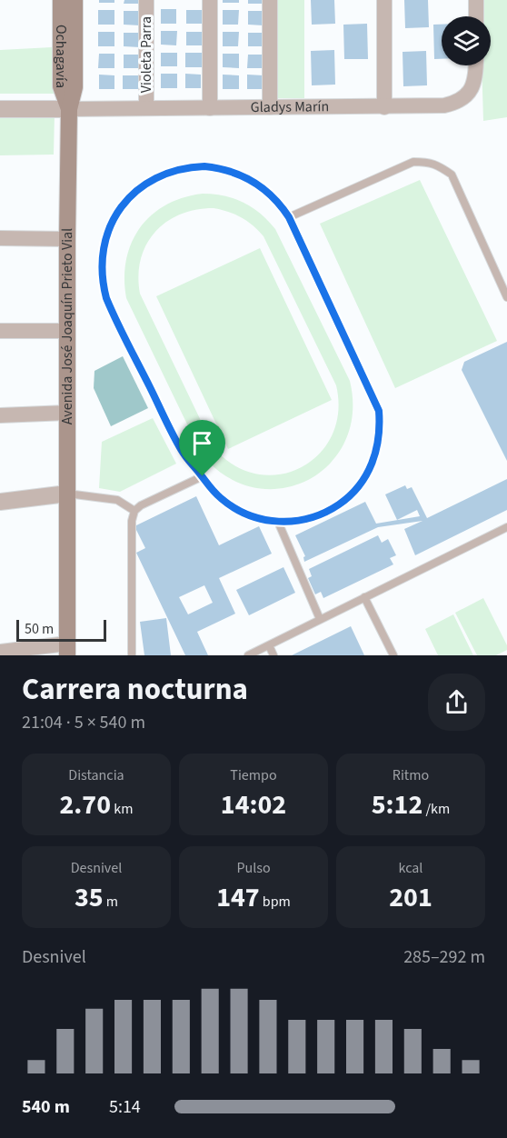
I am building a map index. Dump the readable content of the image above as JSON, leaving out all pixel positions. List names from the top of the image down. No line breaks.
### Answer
{"streets":{"main road":["Ochagavía","Avenida José Joaquín Prieto Vial"],"street":["Violeta Parra","Gladys Marín"]},"crossings":[["Violeta Parra","Gladys Marín"],["Ochagavía","Gladys Marín"],["Ochagavía","Avenida José Joaquín Prieto Vial"],["Gladys Marín","Avenida José Joaquín Prieto Vial"]],"scale_bar":"50 m","page":{"scale":"50 m","heading":["Carrera nocturna","21:04 · 5 × 540 m"],"stats":[["Distancia","2.70 km"],["Tiempo","14:02"],["Ritmo","5:12 /km"],["Desnivel","35 m"],["Pulso","147 bpm"],["kcal","201"]],"chart":["Desnivel","285–292 m"],"list":[{"name":"540 m","note":"5:14"}]}}
